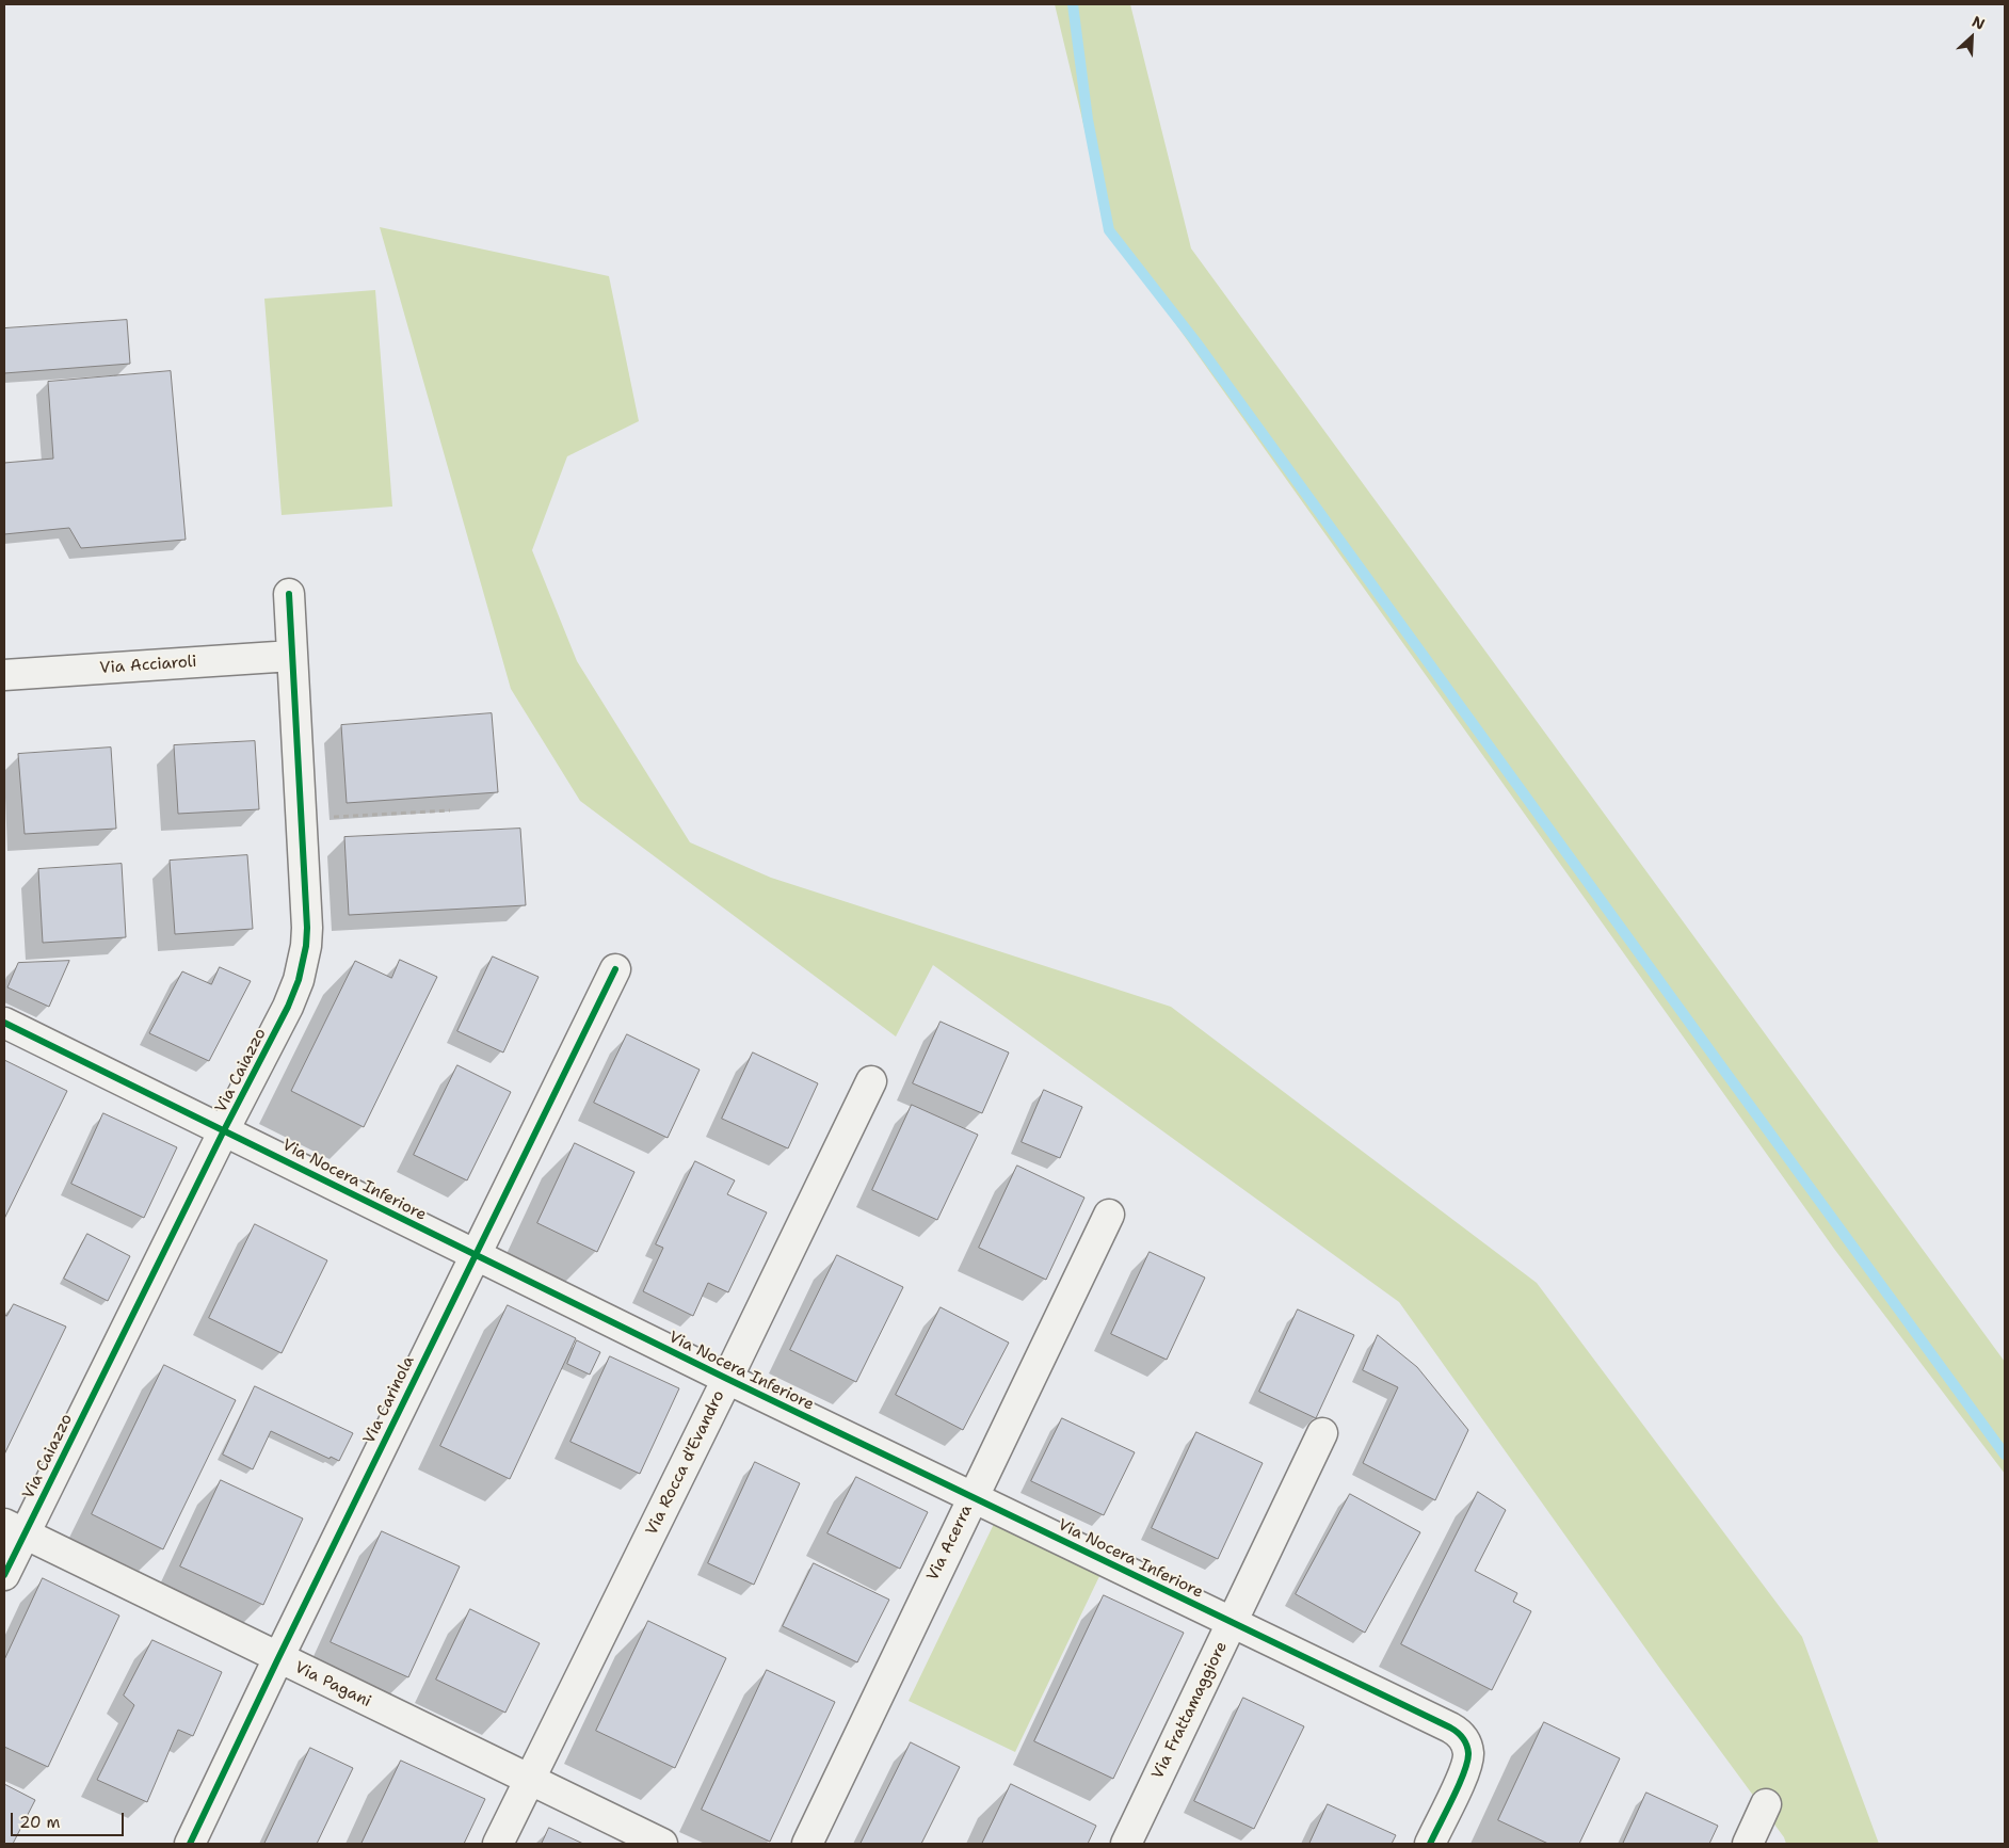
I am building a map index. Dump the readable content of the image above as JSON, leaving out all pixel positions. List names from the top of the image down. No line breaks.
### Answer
{"streets":{"street":["Via Acciaroli","Via Caiazzo","Via Nocera Inferiore","Via Carinola","Via Rocca d'Evandro","Via Acerra","Via Pagani","Via Frattamaggiore"]},"crossings":[["Via Acciaroli","Via Caiazzo"],["Via Caiazzo","Via Nocera Inferiore"],["Via Caiazzo","Via Pagani"],["Via Nocera Inferiore","Via Carinola"],["Via Nocera Inferiore","Via Rocca d'Evandro"],["Via Nocera Inferiore","Via Acerra"],["Via Nocera Inferiore","Via Frattamaggiore"],["Via Carinola","Via Pagani"],["Via Rocca d'Evandro","Via Pagani"]],"scale_bar":"20 m","north":"top right"}
